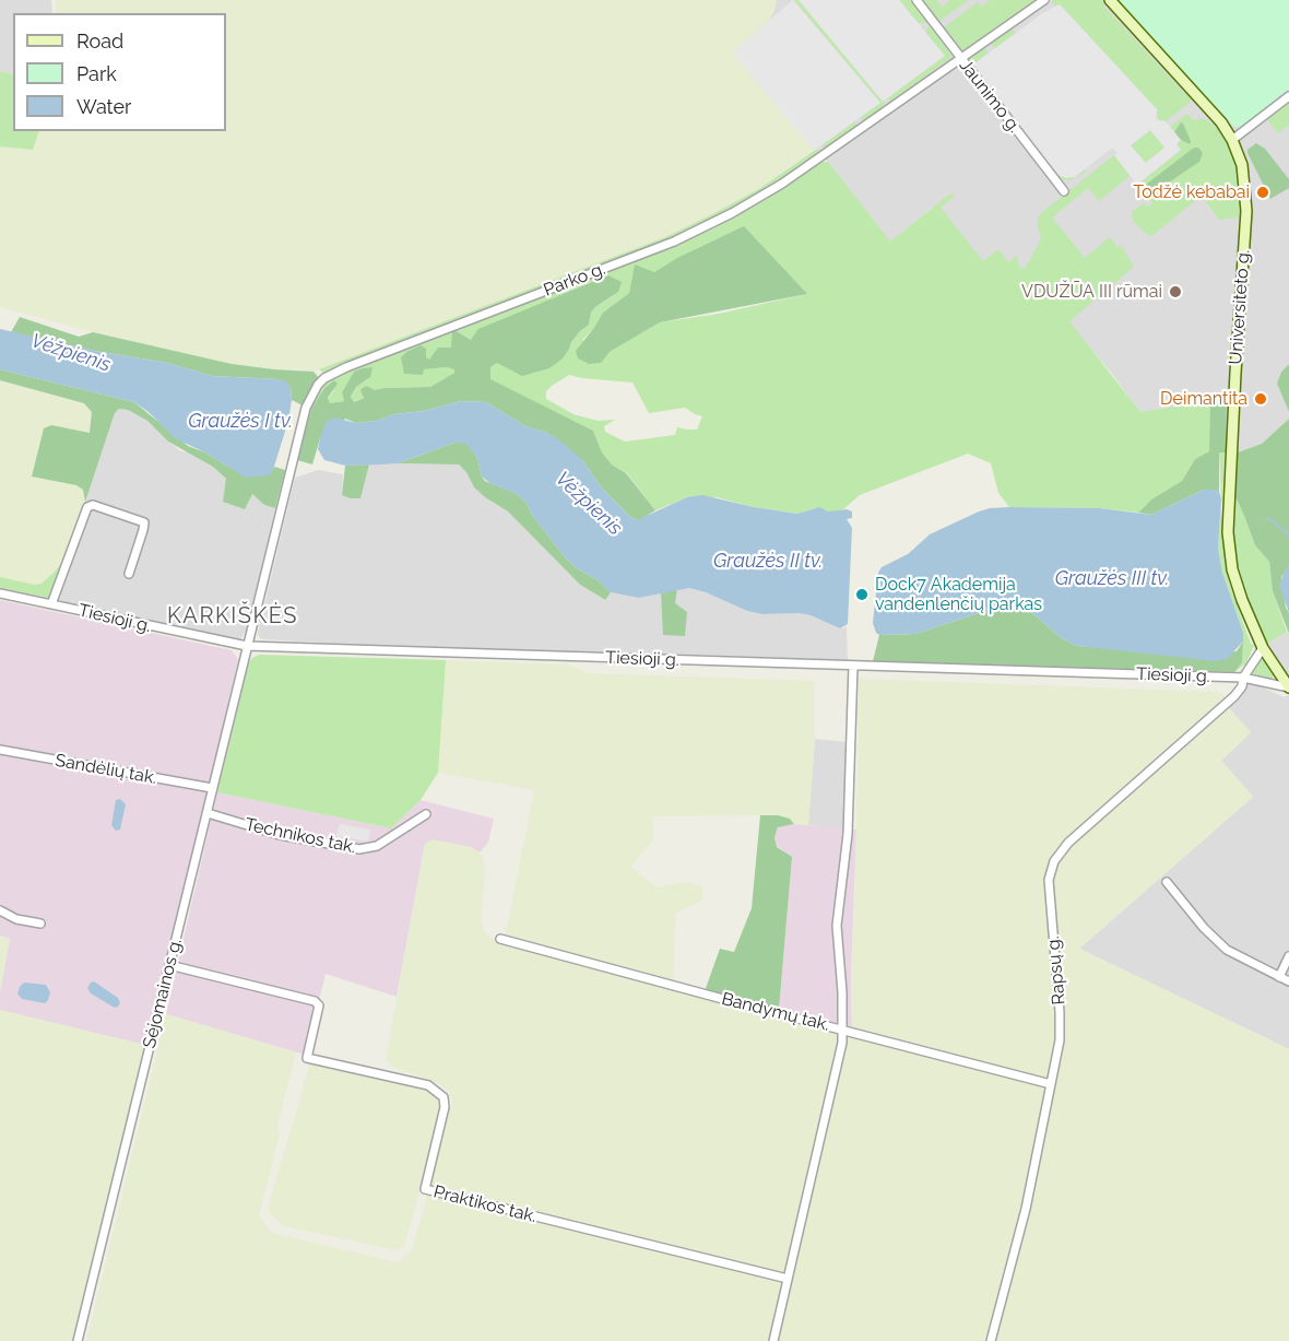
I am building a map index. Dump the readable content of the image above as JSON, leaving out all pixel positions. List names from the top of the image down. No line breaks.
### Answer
{"streets":{"main road":["Universiteto g."],"street":["Jaunimo g.","Parko g.","Tiesioji g.","Sandėlių tak.","Technikos tak.","Rapsų g.","Sėjomainos g.","Bandymų tak.","Praktikos tak."]},"crossings":[["Jaunimo g.","Parko g."],["Parko g.","Tiesioji g."],["Parko g.","Sėjomainos g."],["Universiteto g.","Tiesioji g."],["Universiteto g.","Rapsų g."],["Tiesioji g.","Rapsų g."],["Tiesioji g.","Sėjomainos g."],["Sandėlių tak.","Sėjomainos g."],["Technikos tak.","Sėjomainos g."],["Rapsų g.","Bandymų tak."],["Sėjomainos g.","Praktikos tak."]],"districts":["KARKIŠKĖS"],"water":["Vėžpienis","Graužės I tv.","Graužės II tv.","Graužės III tv."],"places":["Todžė kebabai","VDUŽŪA III rūmai","Deimantita","Dock7 Akademija vandenlenčių parkas"],"legend":["Road","Park","Water"]}
